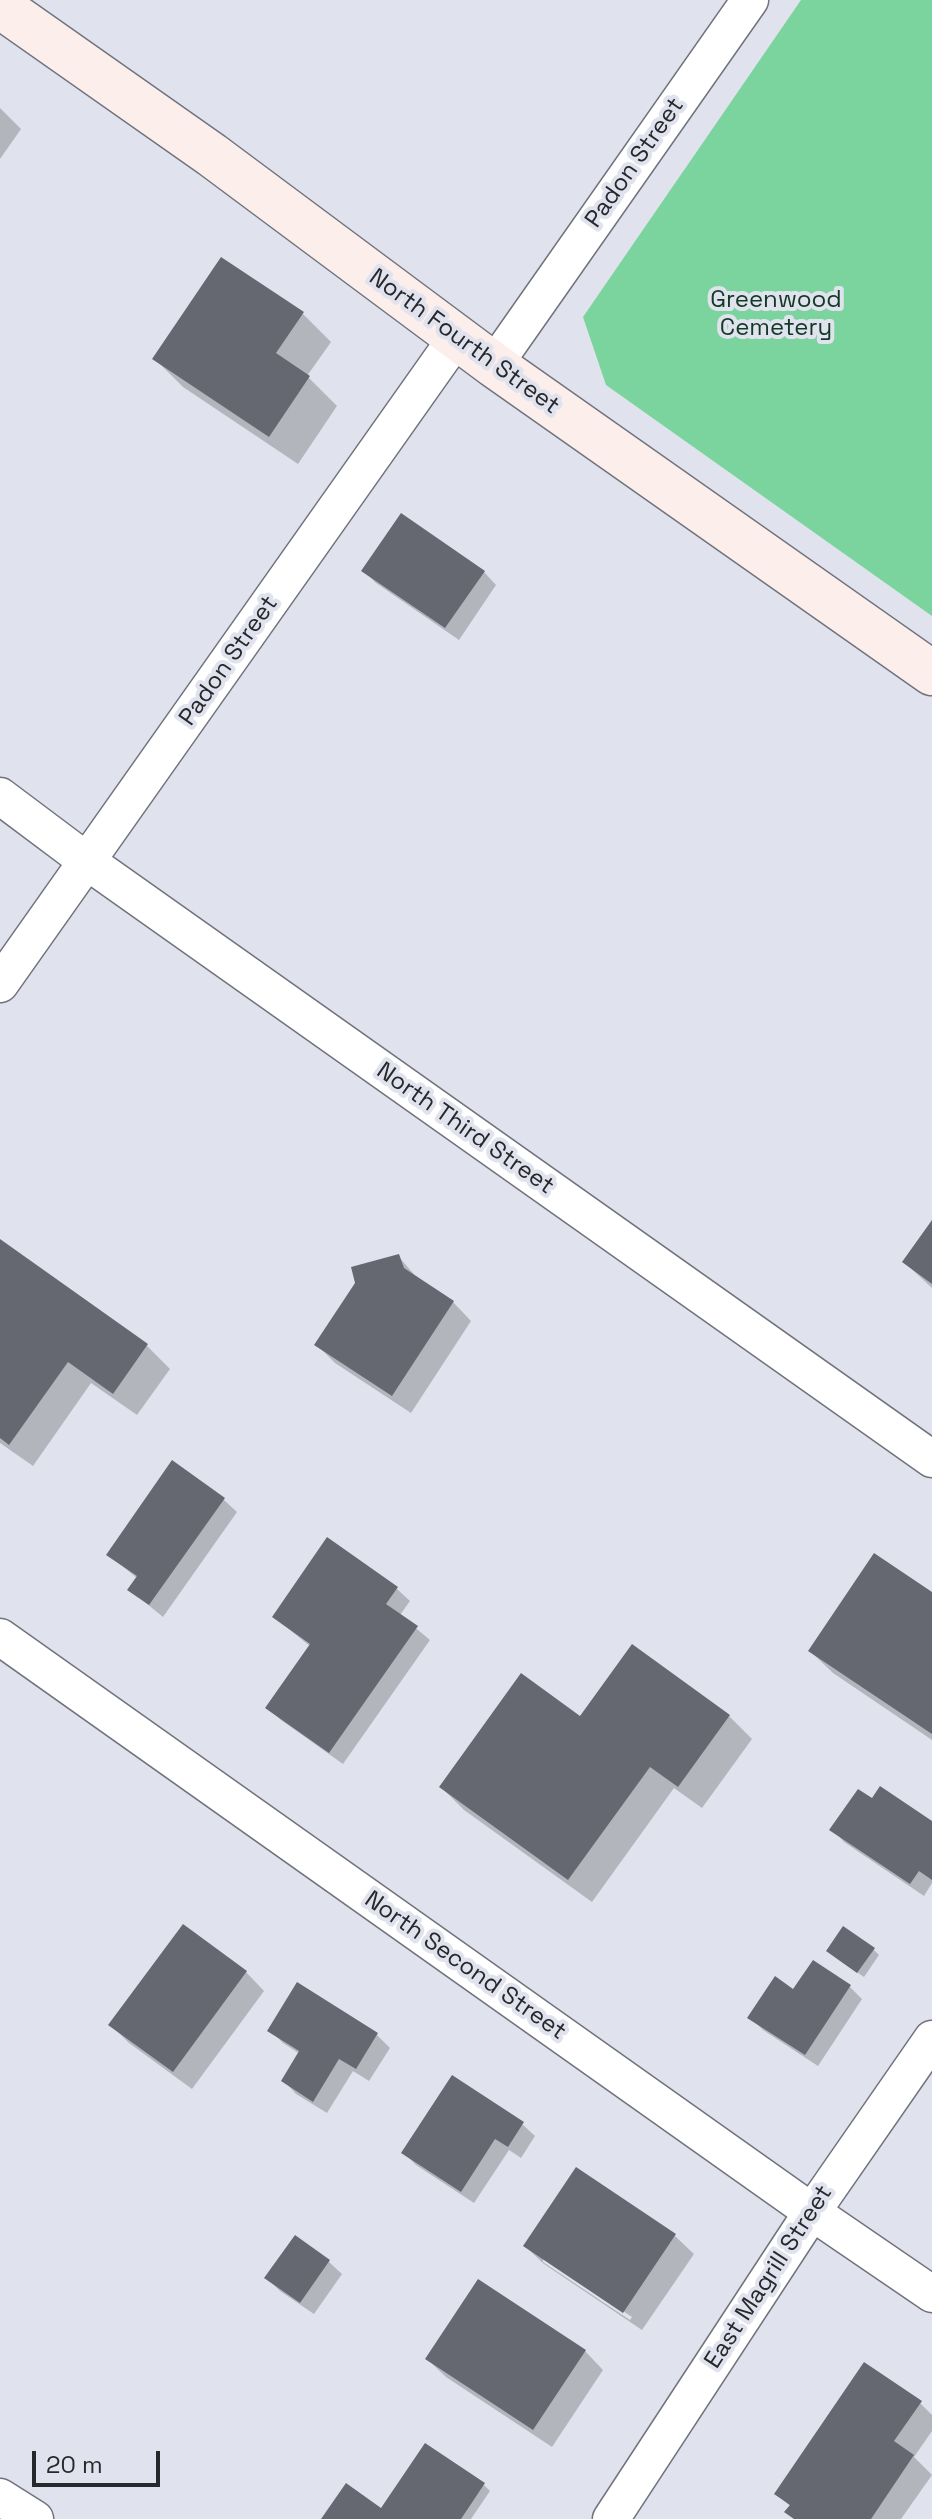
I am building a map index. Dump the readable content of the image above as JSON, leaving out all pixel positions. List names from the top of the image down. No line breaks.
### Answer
{"streets":{"street":["Padon Street","North Fourth Street","North Third Street","North Second Street","East Magrill Street"]},"crossings":[["Padon Street","North Fourth Street"],["Padon Street","North Third Street"],["North Second Street","East Magrill Street"]],"parks":["Greenwood Cemetery"],"scale_bar":"20 m"}
